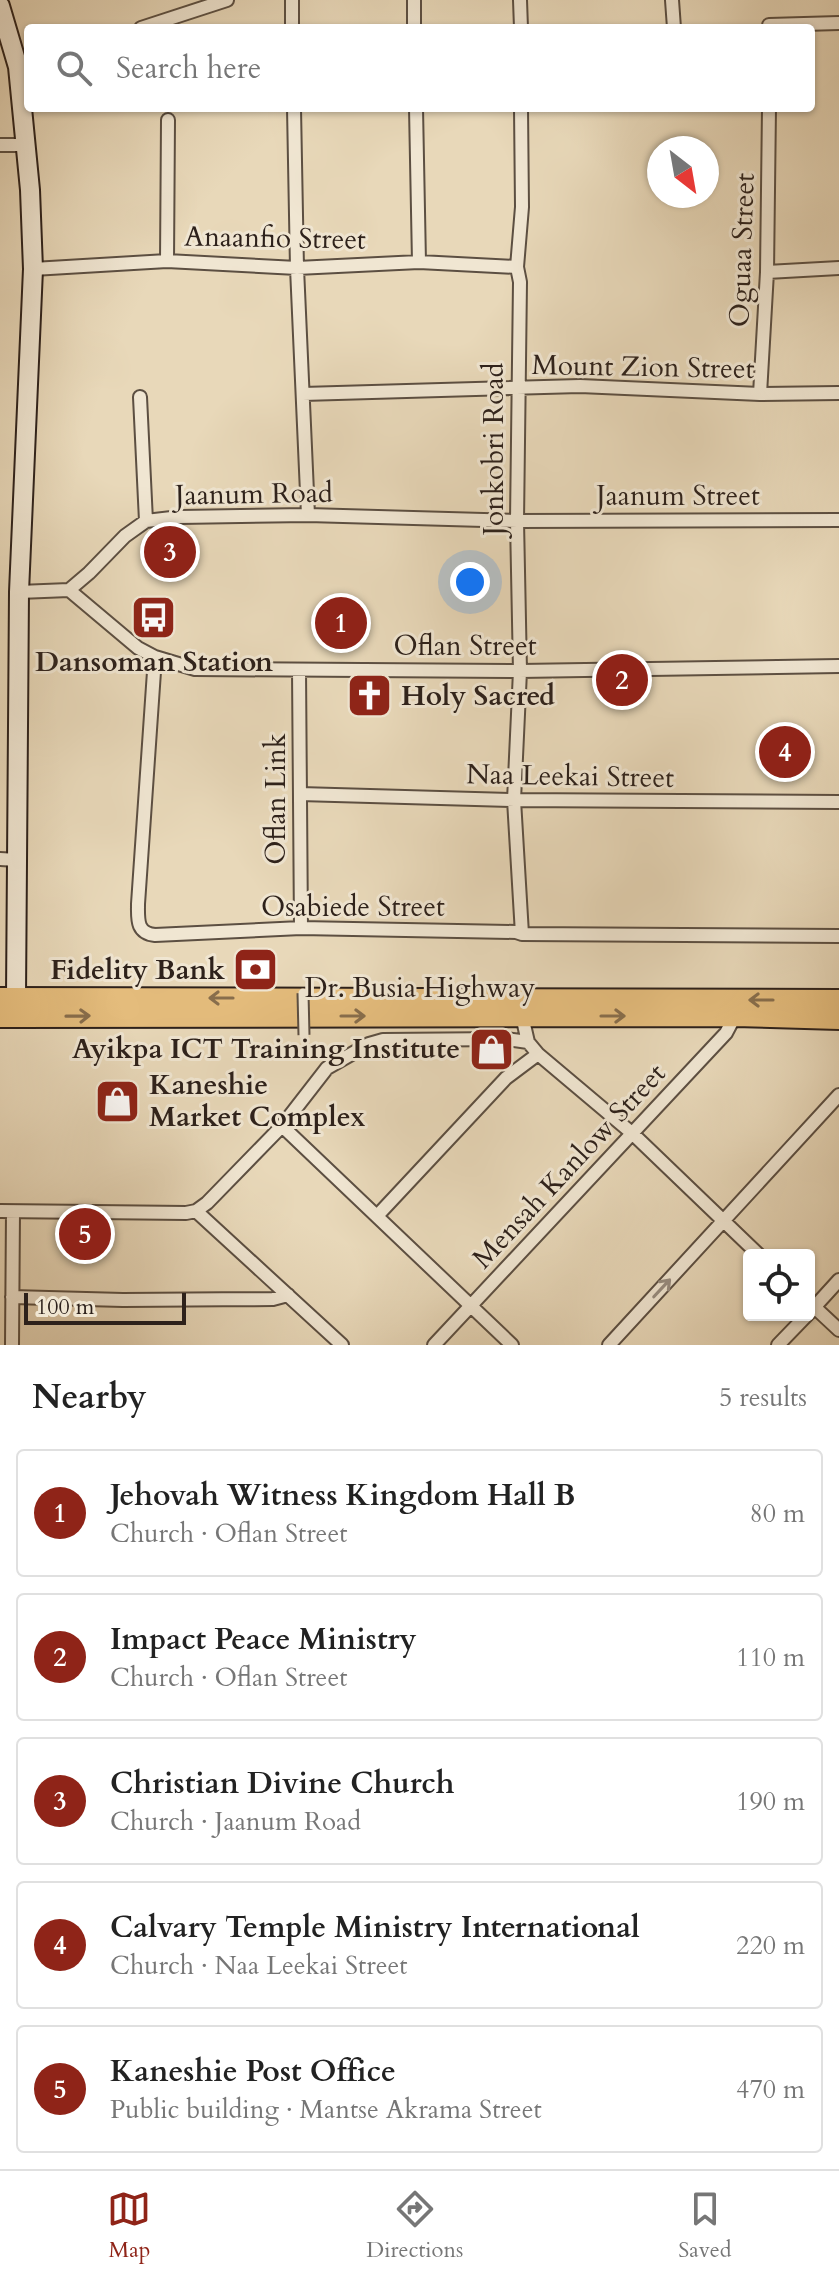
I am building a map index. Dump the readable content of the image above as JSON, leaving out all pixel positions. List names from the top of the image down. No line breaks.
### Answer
{"streets":{"highway":["Dr. Busia Highway"],"street":["Anaanfio Street","Oguaa Street","Mount Zion Street","Jonkobri Road","Jaanum Road","Jaanum Street","Oflan Street","Naa Leekai Street","Oflan Link","Osabiede Street","Mensah Kanlow Street"]},"crossings":[["Anaanfio Street","Jonkobri Road"],["Oguaa Street","Mount Zion Street"],["Mount Zion Street","Jonkobri Road"],["Jonkobri Road","Jaanum Road"],["Jonkobri Road","Jaanum Street"],["Jonkobri Road","Oflan Street"],["Jonkobri Road","Naa Leekai Street"],["Jonkobri Road","Osabiede Street"],["Jaanum Road","Jaanum Street"],["Jaanum Road","Oflan Street"],["Oflan Street","Oflan Link"],["Oflan Street","Osabiede Street"],["Naa Leekai Street","Oflan Link"],["Oflan Link","Osabiede Street"],["Dr. Busia Highway","Mensah Kanlow Street"]],"places":{"bus stop":["Dansoman Station"],"church":["Holy Sacred"],"bank":["Fidelity Bank"],"shop":["Ayikpa ICT Training Institute","Kaneshie Market Complex"]},"scale_bar":"100 m","north":"bottom right","page":{"search":"Search here","pins":["3","1","2","4","5"],"scale":"100 m","heading":["Nearby","5 results"],"list":[{"mark":"1","name":"Jehovah Witness Kingdom Hall B","note":"Church · Oflan Street","value":"80 m"},{"mark":"2","name":"Impact Peace Ministry","note":"Church · Oflan Street","value":"110 m"},{"mark":"3","name":"Christian Divine Church","note":"Church · Jaanum Road","value":"190 m"},{"mark":"4","name":"Calvary Temple Ministry International","note":"Church · Naa Leekai Street","value":"220 m"},{"mark":"5","name":"Kaneshie Post Office","note":"Public building · Mantse Akrama Street","value":"470 m"}],"nav":["Map","Directions","Saved"]}}
